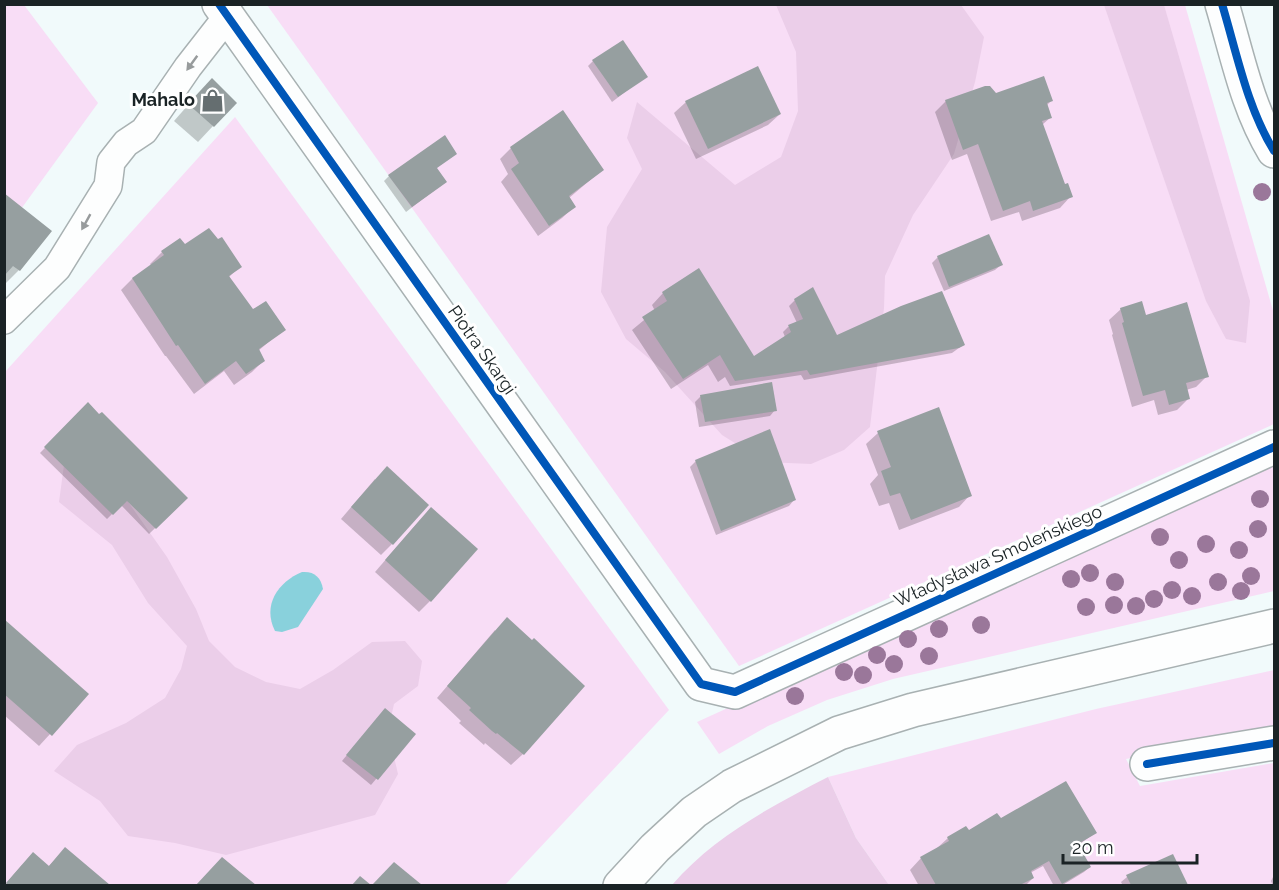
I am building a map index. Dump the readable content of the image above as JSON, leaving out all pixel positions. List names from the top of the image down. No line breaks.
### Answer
{"streets":{"street":["Piotra Skargi","Władysława Smoleńskiego"]},"crossings":[["Piotra Skargi","Władysława Smoleńskiego"]],"places":{"shop":["Mahalo"]},"scale_bar":"20 m"}
